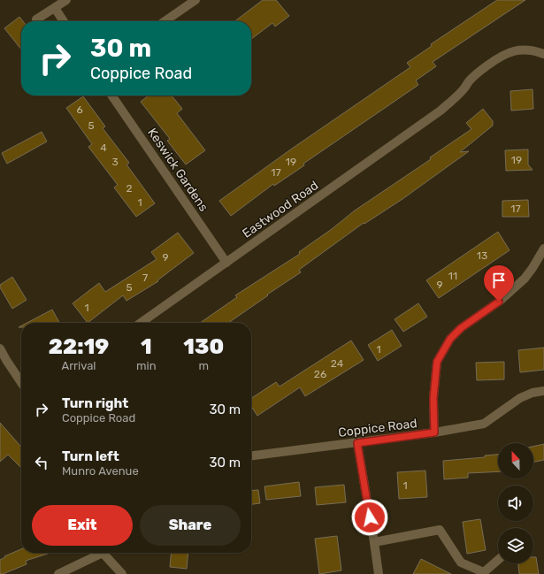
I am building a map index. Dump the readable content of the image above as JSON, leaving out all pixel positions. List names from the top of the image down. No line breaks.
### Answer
{"streets":{"street":["Keswick Gardens","Eastwood Road","Coppice Road"]},"crossings":[["Keswick Gardens","Eastwood Road"]],"house_numbers":["6","5","4","19","3","19","17","2","1","17","13","9","11","7","9","5","1","1","24","26","1"],"north":"top","page":{"turn":["30 m","Coppice Road"],"eta":["22:19","Arrival","1","min","130","m"],"list":[{"name":"Turn right","note":"Coppice Road","value":"30 m"},{"name":"Turn left","note":"Munro Avenue","value":"30 m"}],"buttons":["Exit","Share"]}}
